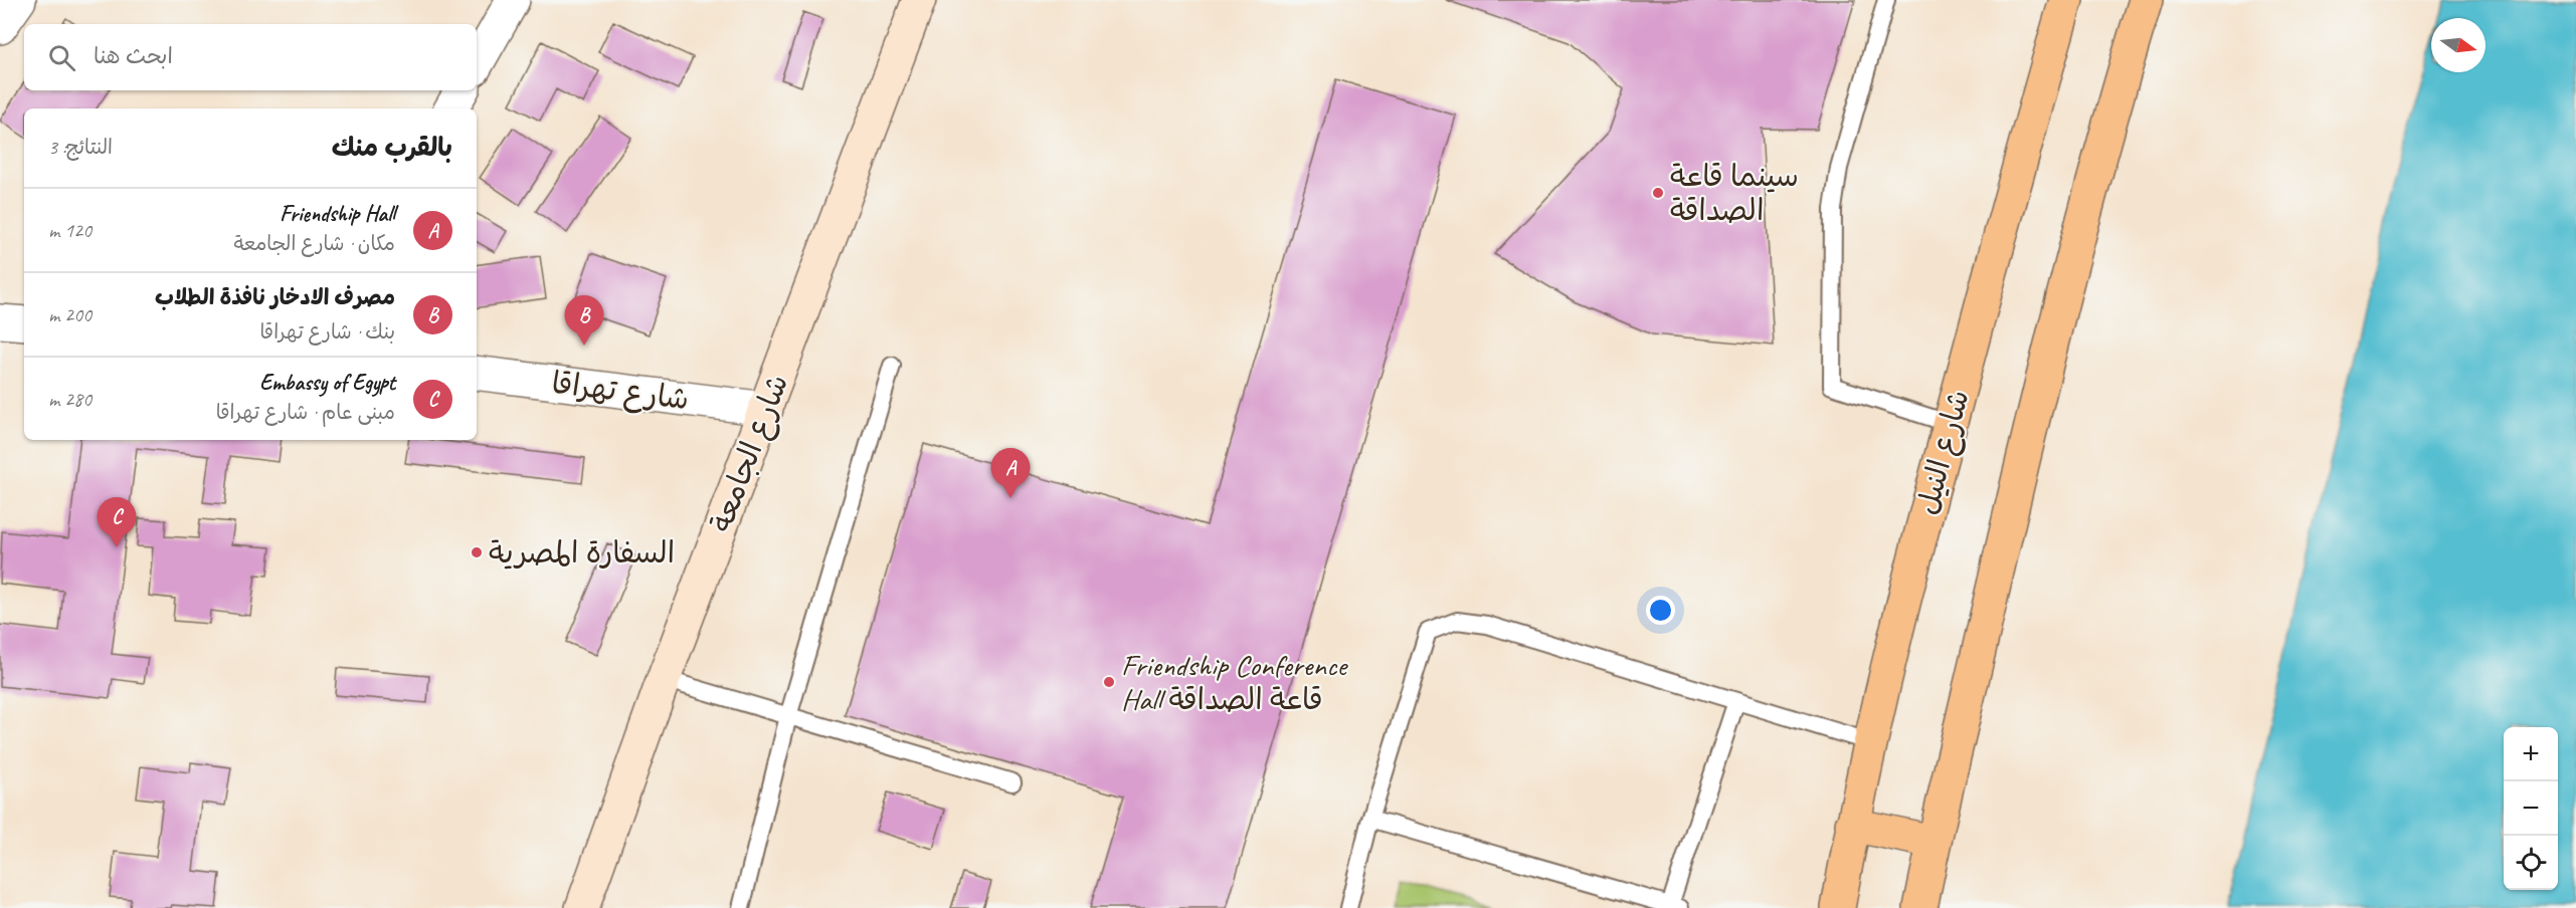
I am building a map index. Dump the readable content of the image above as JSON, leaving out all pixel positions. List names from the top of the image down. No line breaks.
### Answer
{"streets":{"main road":["شارع النيل","شارع الجامعة"],"street":["شارع تهراقا"]},"crossings":[["شارع تهراقا","شارع الجامعة"]],"places":["سينما قاعة الصداقة","السفارة المصرية","Friendship Conference Hall قاعة الصداقة"],"north":"right","page":{"search":"ابحث هنا","heading":["بالقرب منك","النتائج: 3"],"list":[{"mark":"A","name":"Friendship Hall","note":"مكان · شارع الجامعة","value":"120 m"},{"mark":"B","name":"مصرف الادخار نافذة الطلاب","note":"بنك · شارع تهراقا","value":"200 m"},{"mark":"C","name":"Embassy of Egypt","note":"مبنى عام · شارع تهراقا","value":"280 m"}],"pins":["B","A","C"],"map_buttons":["+","−"]}}
